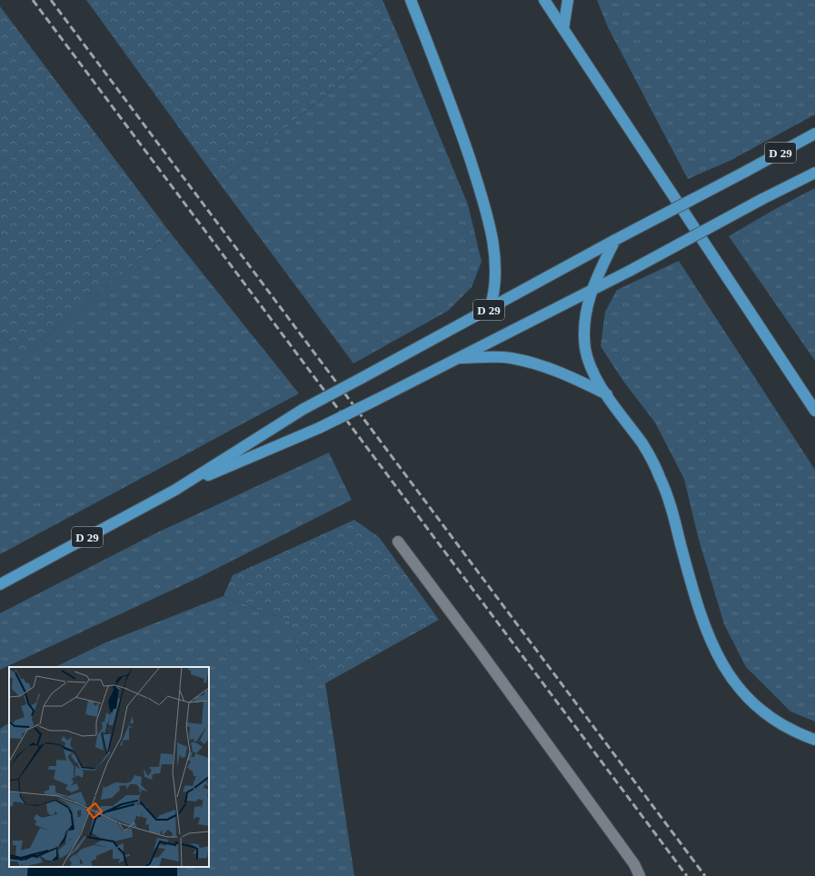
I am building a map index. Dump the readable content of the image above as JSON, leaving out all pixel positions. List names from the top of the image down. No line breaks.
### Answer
{"streets":{"main road":["D 29"]}}
